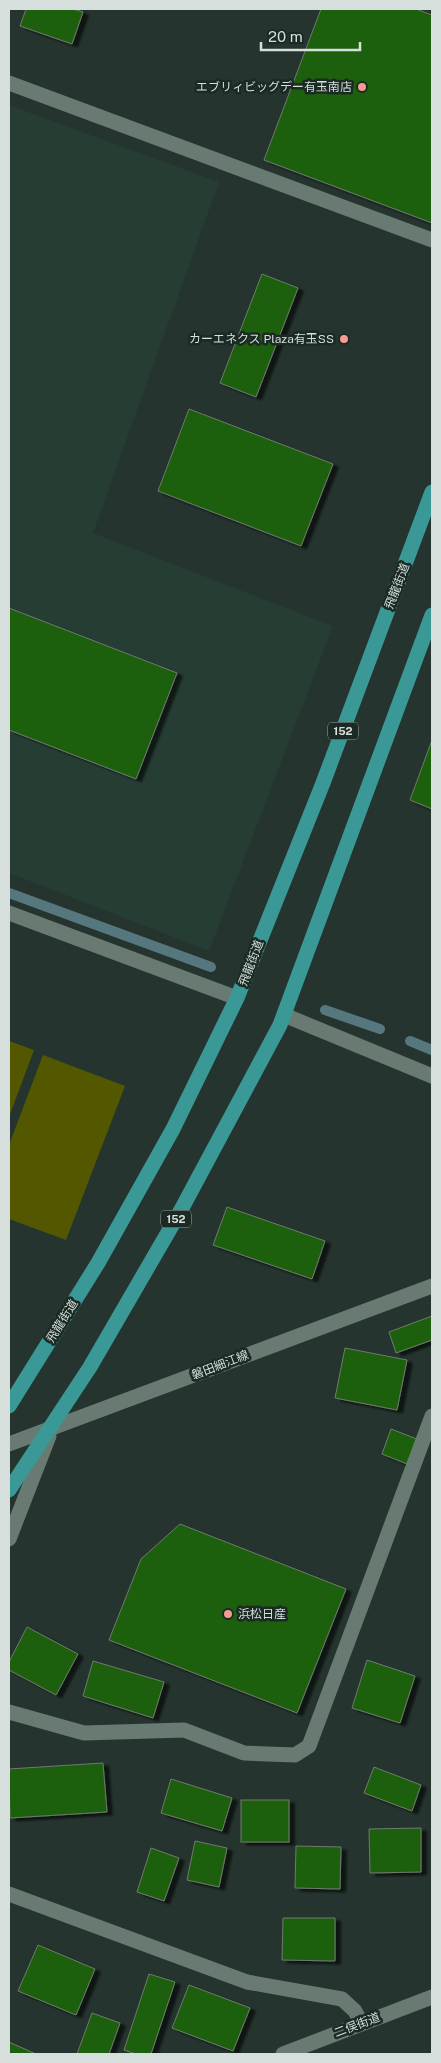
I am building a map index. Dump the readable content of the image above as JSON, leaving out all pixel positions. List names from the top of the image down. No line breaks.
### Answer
{"streets":{"highway":["飛龍街道","152"],"street":["磐田細江線","二俣街道"]},"crossings":[["152","磐田細江線"]],"places":["エブリィビッグデー有玉南店","カーエネクス Plaza有玉SS","浜松日産"],"scale_bar":"20 m"}
